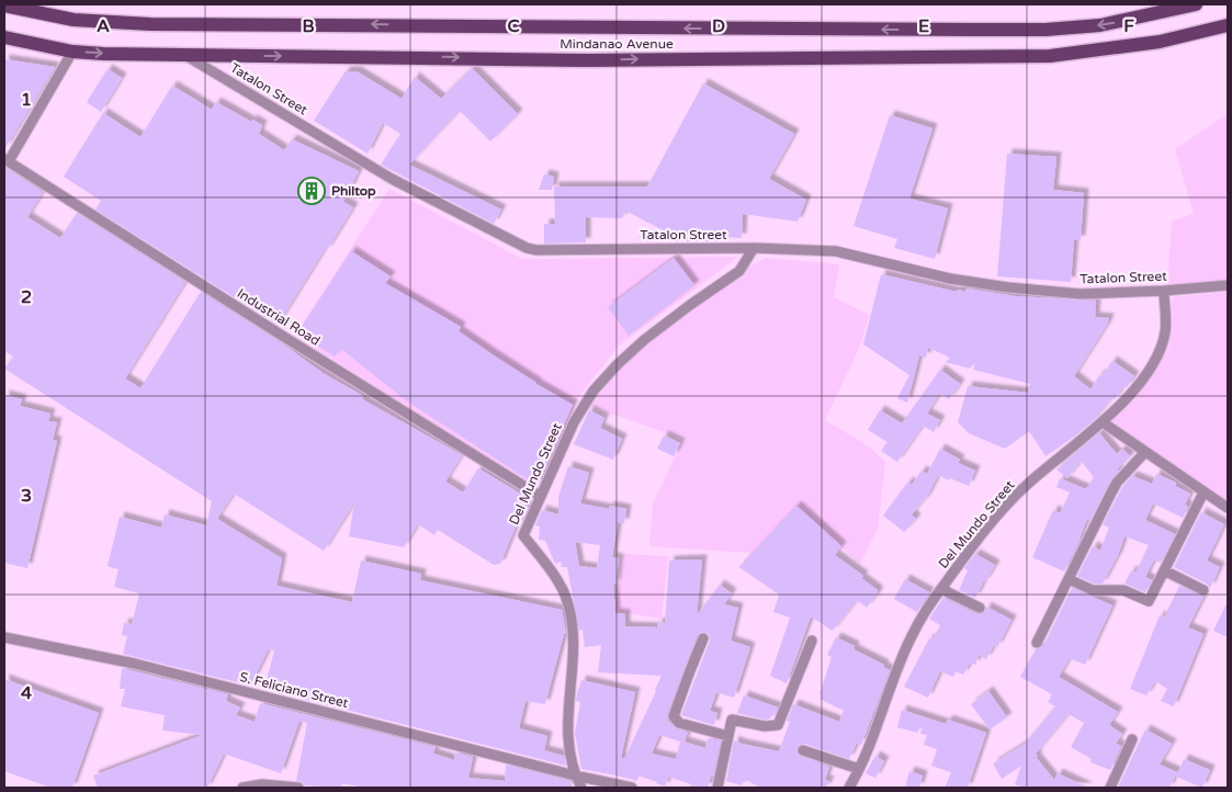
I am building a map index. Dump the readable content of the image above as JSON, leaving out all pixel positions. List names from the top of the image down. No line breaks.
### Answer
{"streets":{"main road":["Mindanao Avenue"],"street":["Tatalon Street","Industrial Road","Del Mundo Street","S. Feliciano Street"]},"crossings":[["Mindanao Avenue","Tatalon Street"],["Tatalon Street","Del Mundo Street"],["Industrial Road","Del Mundo Street"],["Del Mundo Street","S. Feliciano Street"]],"places":{"building":["Philtop"]},"grid":{"columns":["A","B","C","D","E","F"],"rows":["1","2","3","4"]}}
